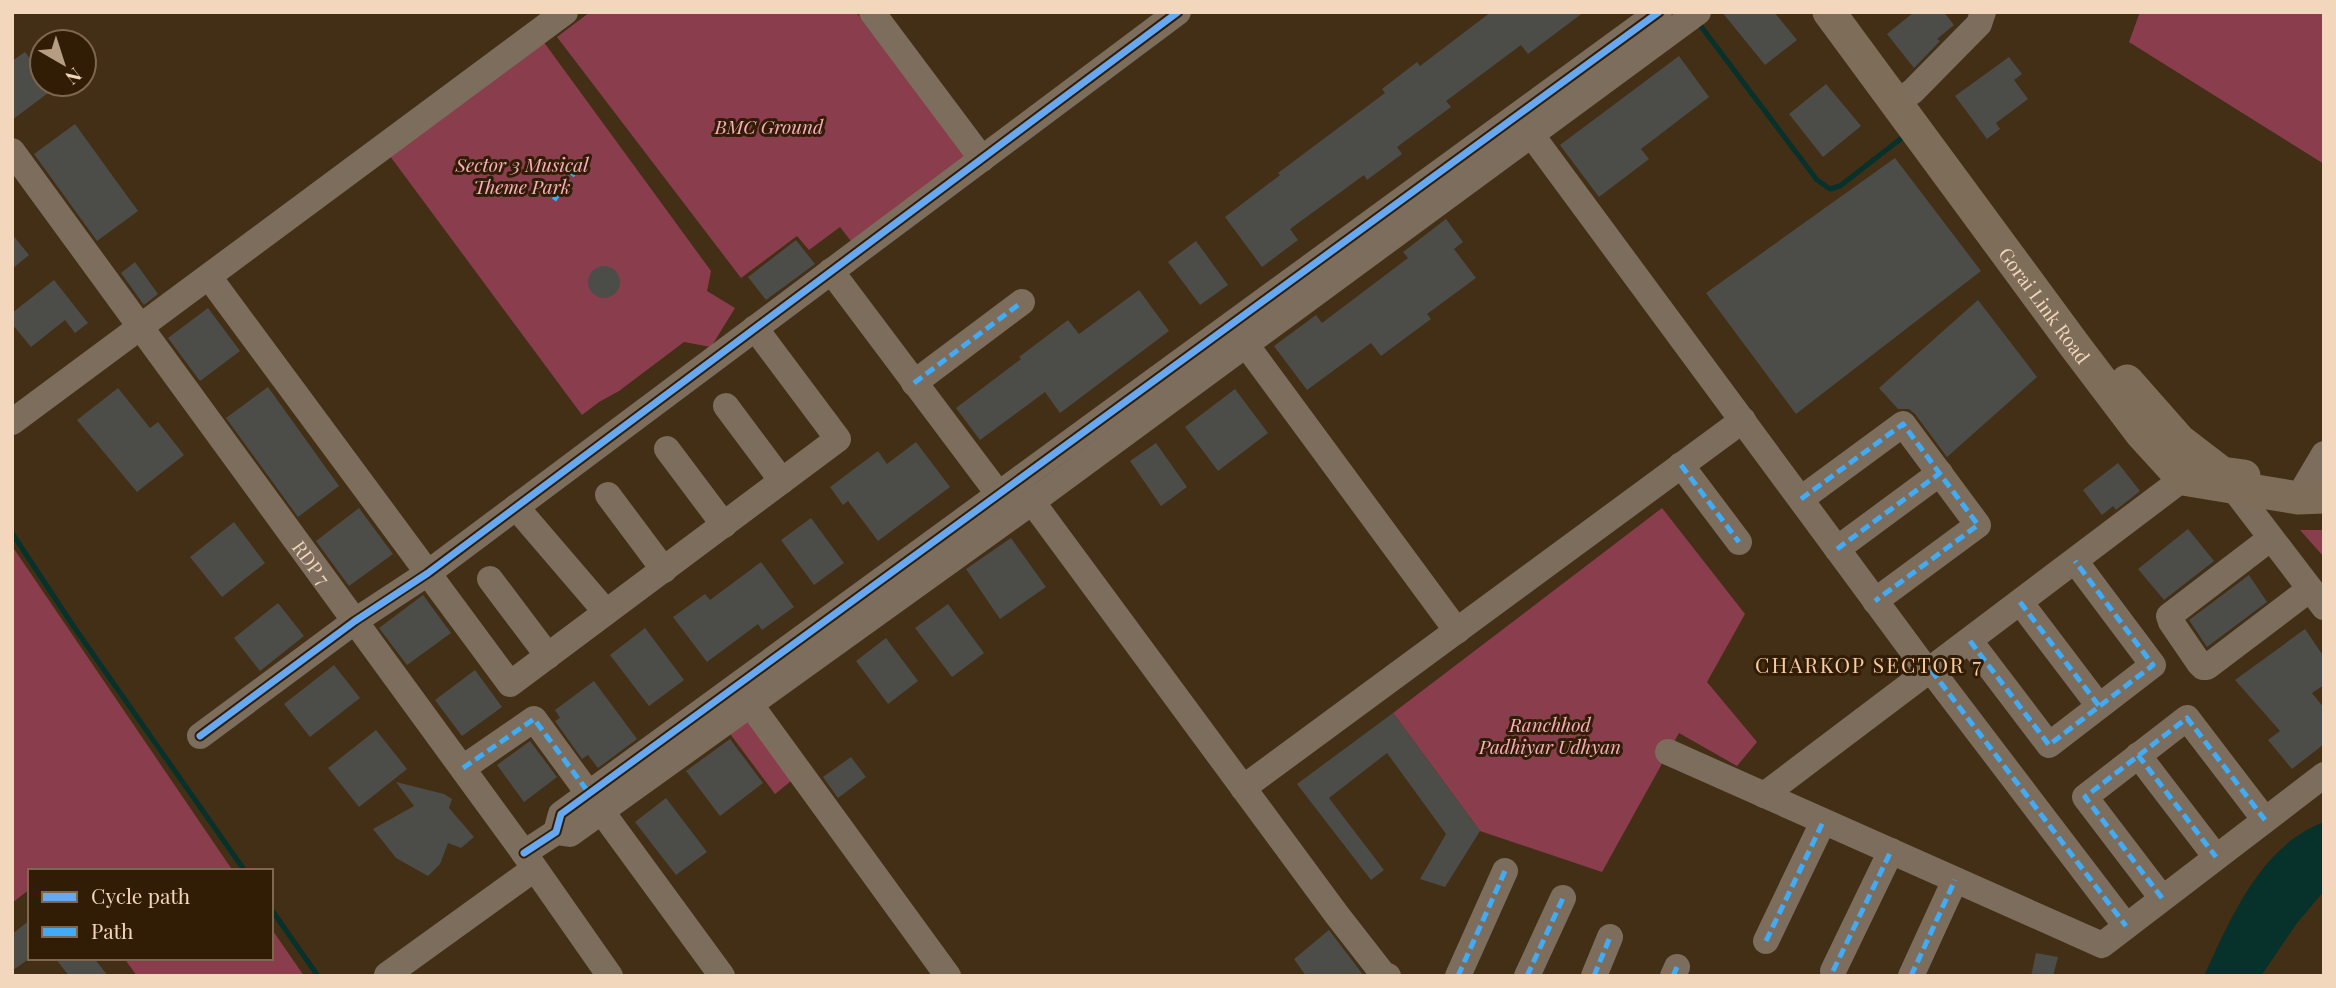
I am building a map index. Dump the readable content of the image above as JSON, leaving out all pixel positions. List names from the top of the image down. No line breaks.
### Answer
{"streets":{"main road":["Gorai Link Road"],"street":["RDP 7"]},"districts":["CHARKOP SECTOR 7"],"parks":["BMC Ground","Sector 3 Musical Theme Park","Ranchhod Padhiyar Udhyan"],"legend":["Cycle path","Path"],"north":"bottom right"}
